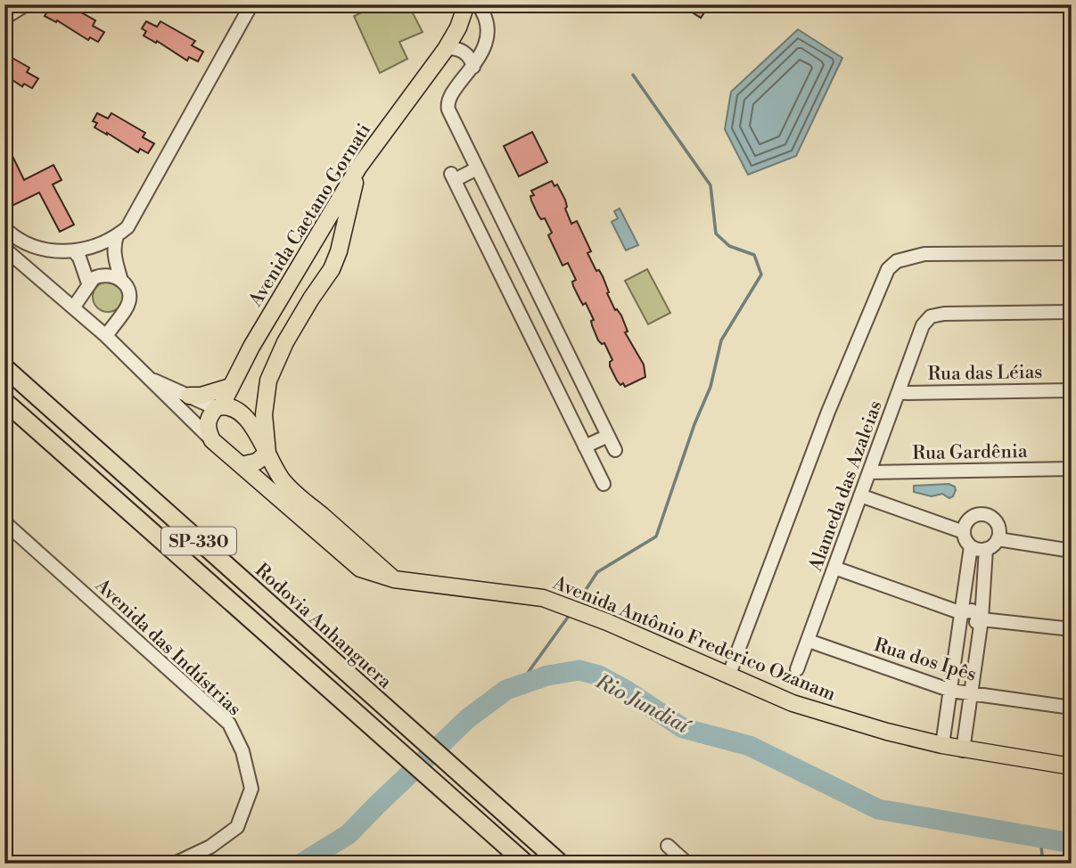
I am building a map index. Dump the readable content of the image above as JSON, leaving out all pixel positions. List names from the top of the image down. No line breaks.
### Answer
{"streets":{"highway":["SP-330","Rodovia Anhanguera"],"main road":["Avenida Caetano Gornati","Avenida Antônio Frederico Ozanam"],"street":["Rua das Léias","Rua Gardênia","Alameda das Azaleias","Avenida das Indústrias","Rua dos Ipês"]},"crossings":[["Rua das Léias","Alameda das Azaleias"],["Rua Gardênia","Alameda das Azaleias"],["Alameda das Azaleias","Rua dos Ipês"]],"water":["Rio Jundiaí"]}
